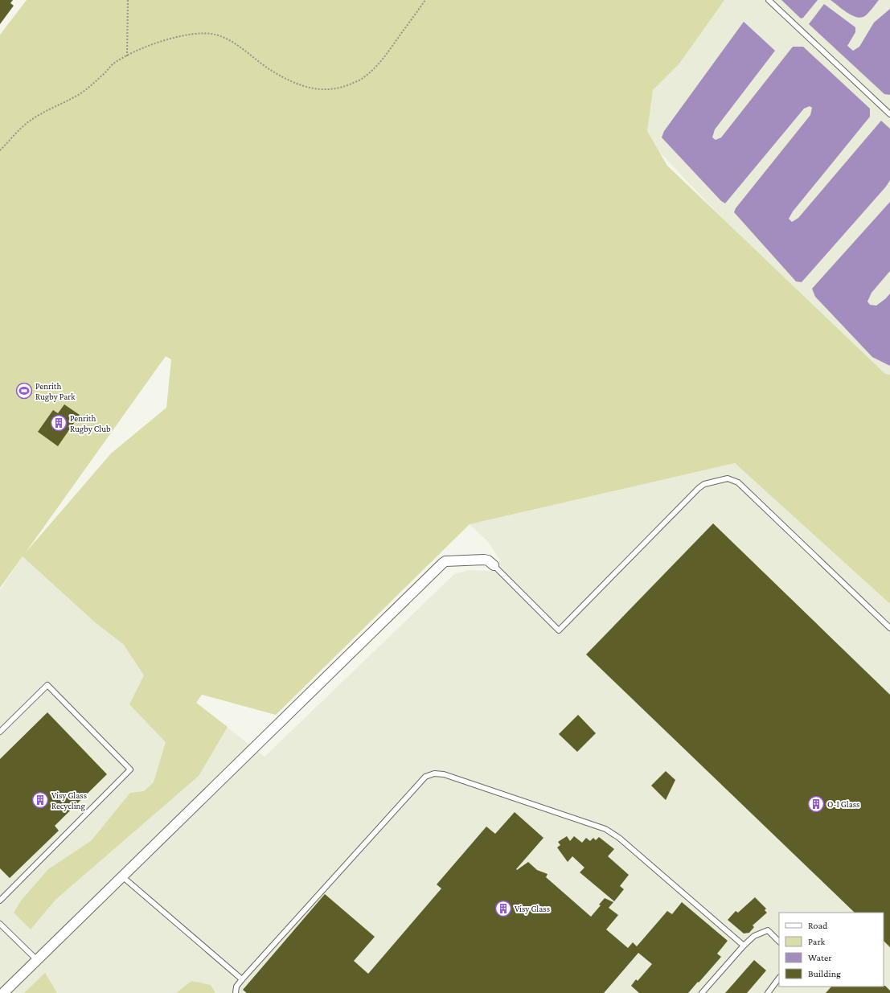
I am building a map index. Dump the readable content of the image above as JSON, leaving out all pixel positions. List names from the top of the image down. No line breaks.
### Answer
{"places":{"sports":["Penrith Rugby Park"],"building":["Penrith Rugby Club","Visy Glass Recycling","O-I Glass","Visy Glass"]},"legend":["Road","Park","Water","Building"]}
